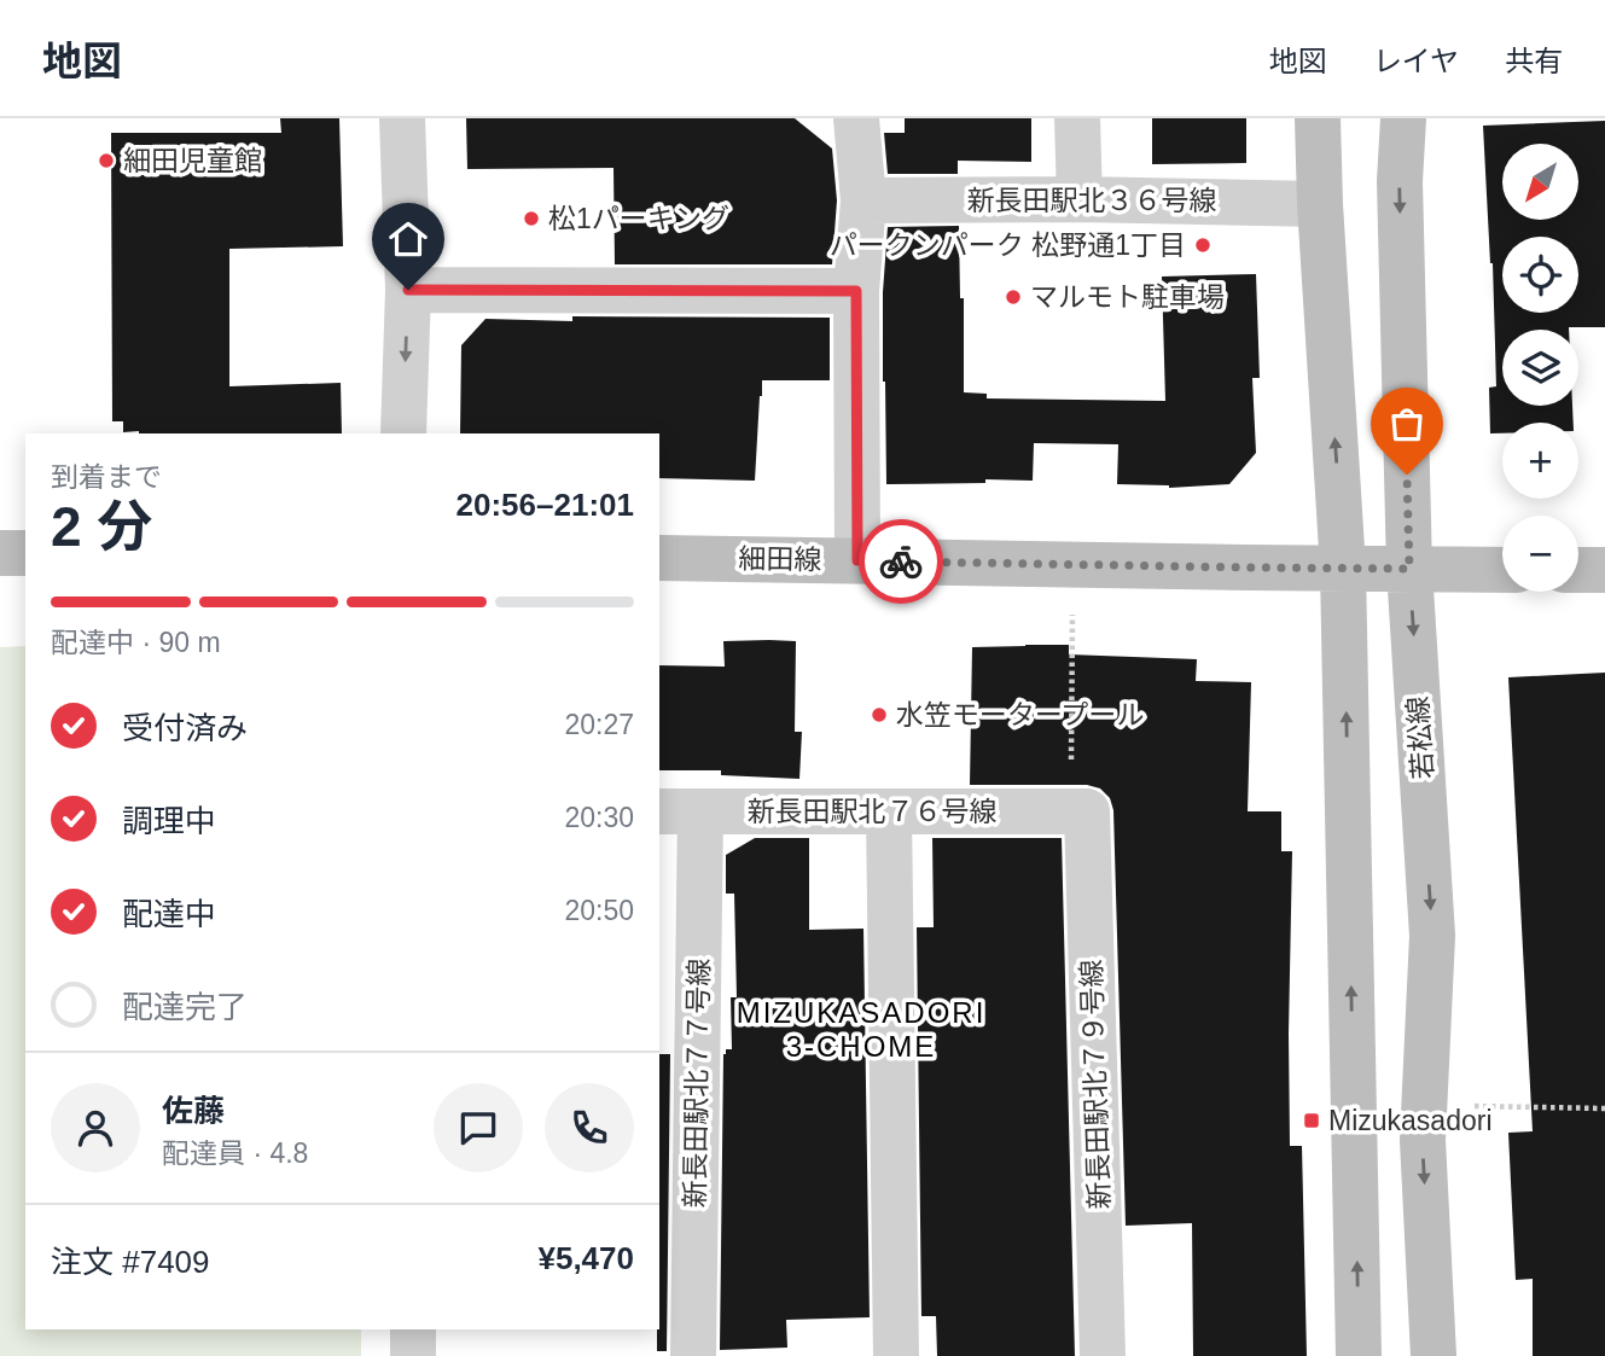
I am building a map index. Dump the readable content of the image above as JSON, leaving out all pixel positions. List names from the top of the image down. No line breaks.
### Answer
{"streets":{"street":["新長田駅北３６号線","細田線","若松線","新長田駅北７６号線","新長田駅北７７号線","新長田駅北７９号線"]},"crossings":[["細田線","若松線"],["新長田駅北７６号線","新長田駅北７７号線"],["新長田駅北７６号線","新長田駅北７９号線"]],"districts":["MIZUKASADORI 3-CHOME"],"places":{"other":["細田児童館","松1パーキング","パークンパーク 松野通1丁目","マルモト駐車場","水笠モータープール"],"transit":["Mizukasadori"]},"north":"bottom left","page":{"header":"地図","nav":["地図","レイヤ","共有"],"map_buttons":["+","−"],"heading":["2 分","到着まで","20:56–21:01"],"panel":["佐藤","配達員 · 4.8","注文 #7409","¥5,470"],"bar":"配達中 · 90 m","list":[["受付済み","20:27"],["調理中","20:30"],["配達中","20:50"],"配達完了"]}}
